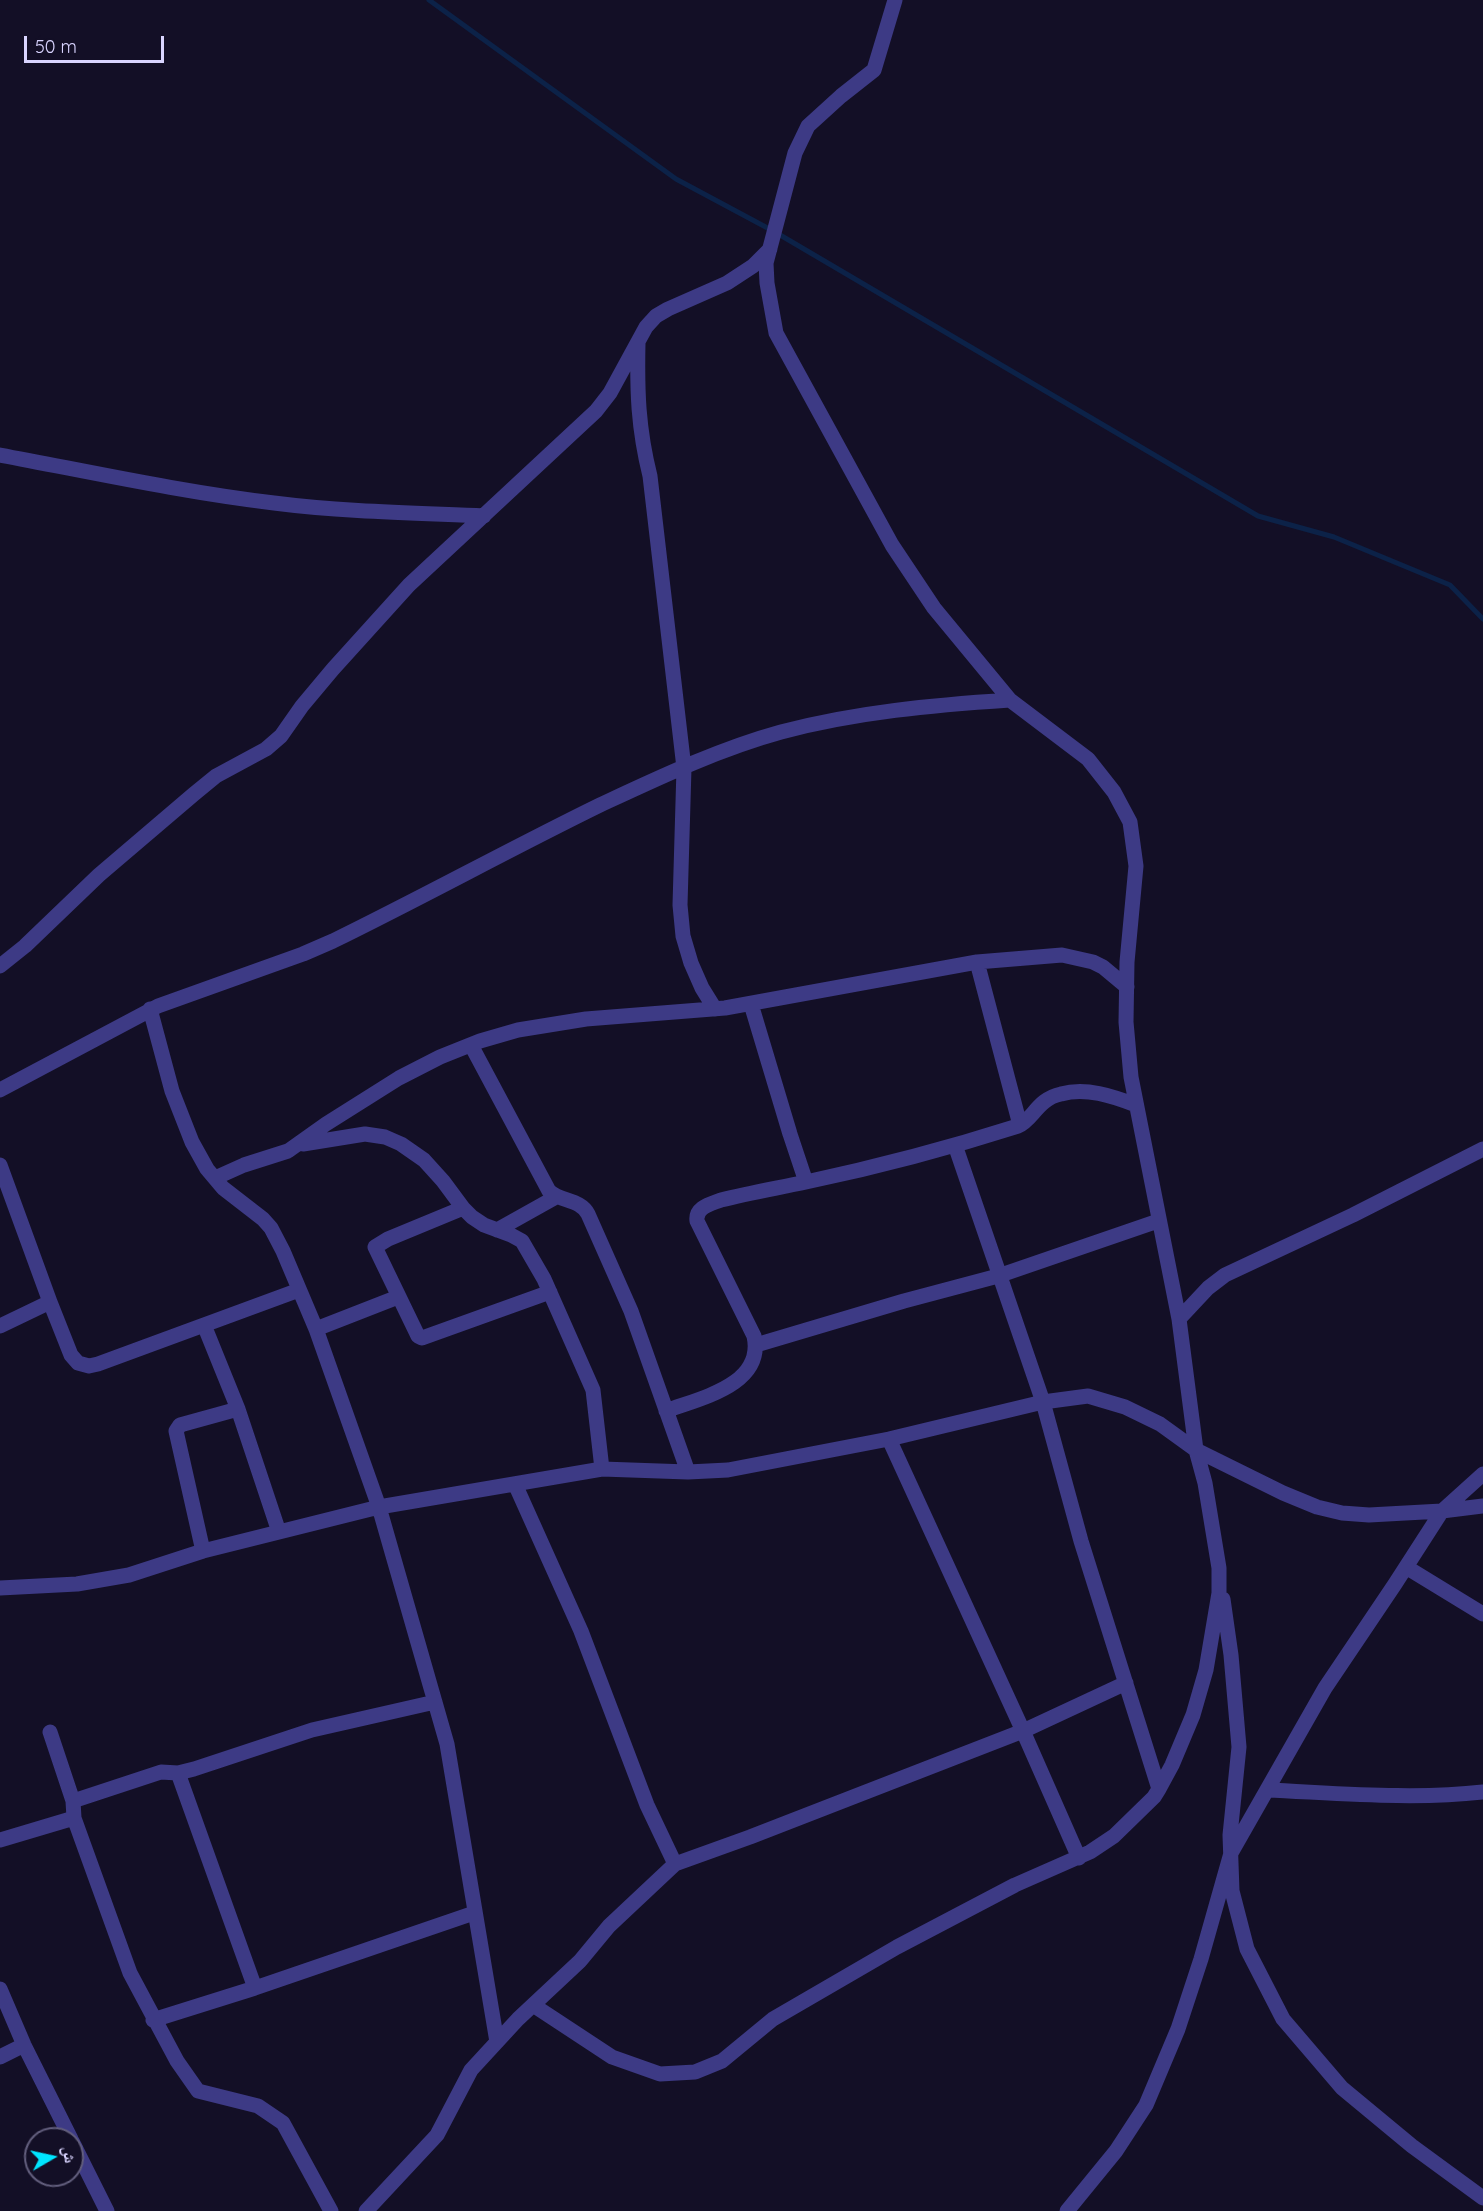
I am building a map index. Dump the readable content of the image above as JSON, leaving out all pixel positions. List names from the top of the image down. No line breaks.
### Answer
{"scale_bar":"50 m","north":"right"}
